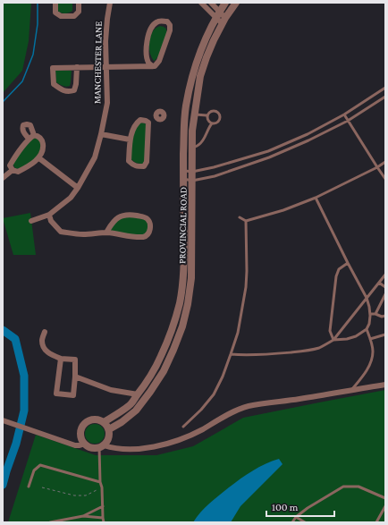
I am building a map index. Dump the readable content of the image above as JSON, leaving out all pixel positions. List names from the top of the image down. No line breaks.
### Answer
{"streets":{"street":["MANCHESTER LANE","PROVINCIAL ROAD"]},"scale_bar":"100 m"}
